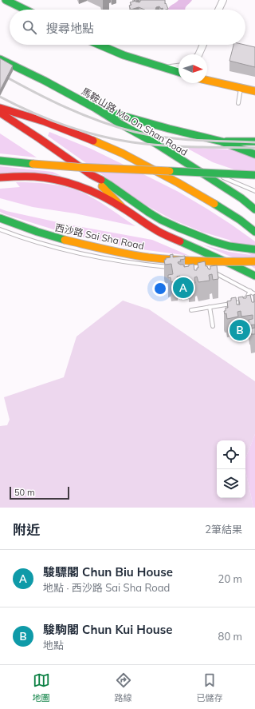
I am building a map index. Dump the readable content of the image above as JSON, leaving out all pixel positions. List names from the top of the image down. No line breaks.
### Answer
{"streets":{"main road":["馬鞍山路 Ma On Shan Road","西沙路 Sai Sha Road"]},"scale_bar":"50 m","north":"right","page":{"search":"搜尋地點","pins":["A","B"],"scale":"50 m","heading":["附近","2筆結果"],"list":[{"mark":"A","name":"駿驃閣 Chun Biu House","note":"地點 · 西沙路 Sai Sha Road","value":"20 m"},{"mark":"B","name":"駿駒閣 Chun Kui House","note":"地點","value":"80 m"}],"nav":["地圖","路線","已儲存"]}}
